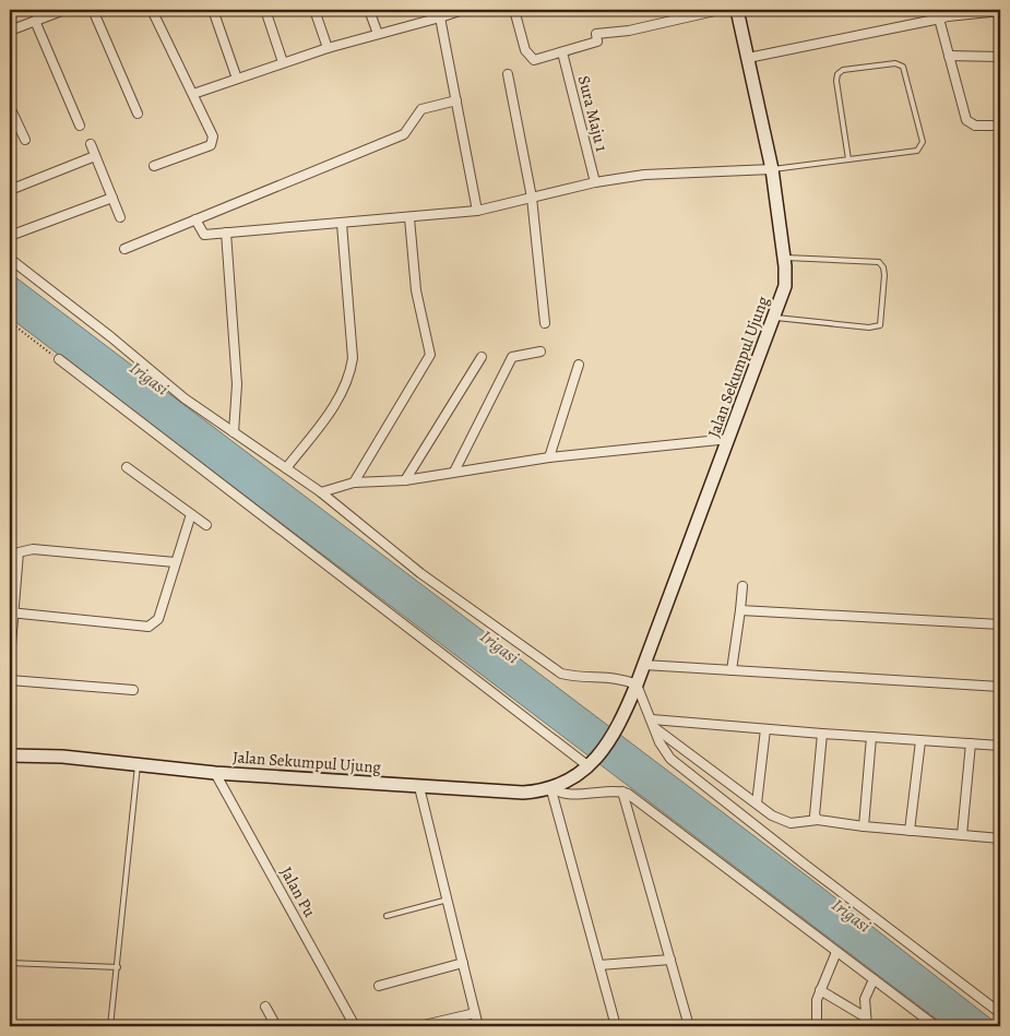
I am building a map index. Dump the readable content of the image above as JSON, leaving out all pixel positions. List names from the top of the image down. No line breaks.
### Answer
{"streets":{"main road":["Jalan Sekumpul Ujung"],"street":["Sura Maju 1","Jalan Pu"]},"crossings":[["Jalan Sekumpul Ujung","Jalan Pu"]],"water":["Irigasi"]}
